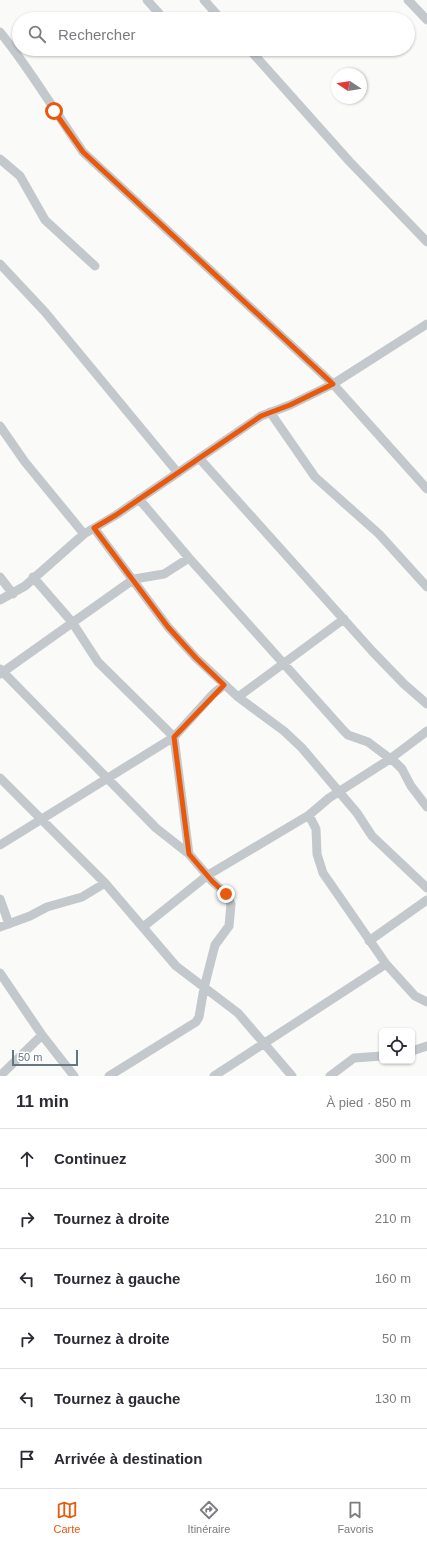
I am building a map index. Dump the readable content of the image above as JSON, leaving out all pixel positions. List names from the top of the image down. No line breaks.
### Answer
{"scale_bar":"50 m","north":"left","page":{"search":"Rechercher","scale":"50 m","heading":["11 min","À pied · 850 m"],"list":[["Continuez","300 m"],["Tournez à droite","210 m"],["Tournez à gauche","160 m"],["Tournez à droite","50 m"],["Tournez à gauche","130 m"],"Arrivée à destination"],"nav":["Carte","Itinéraire","Favoris"]}}
